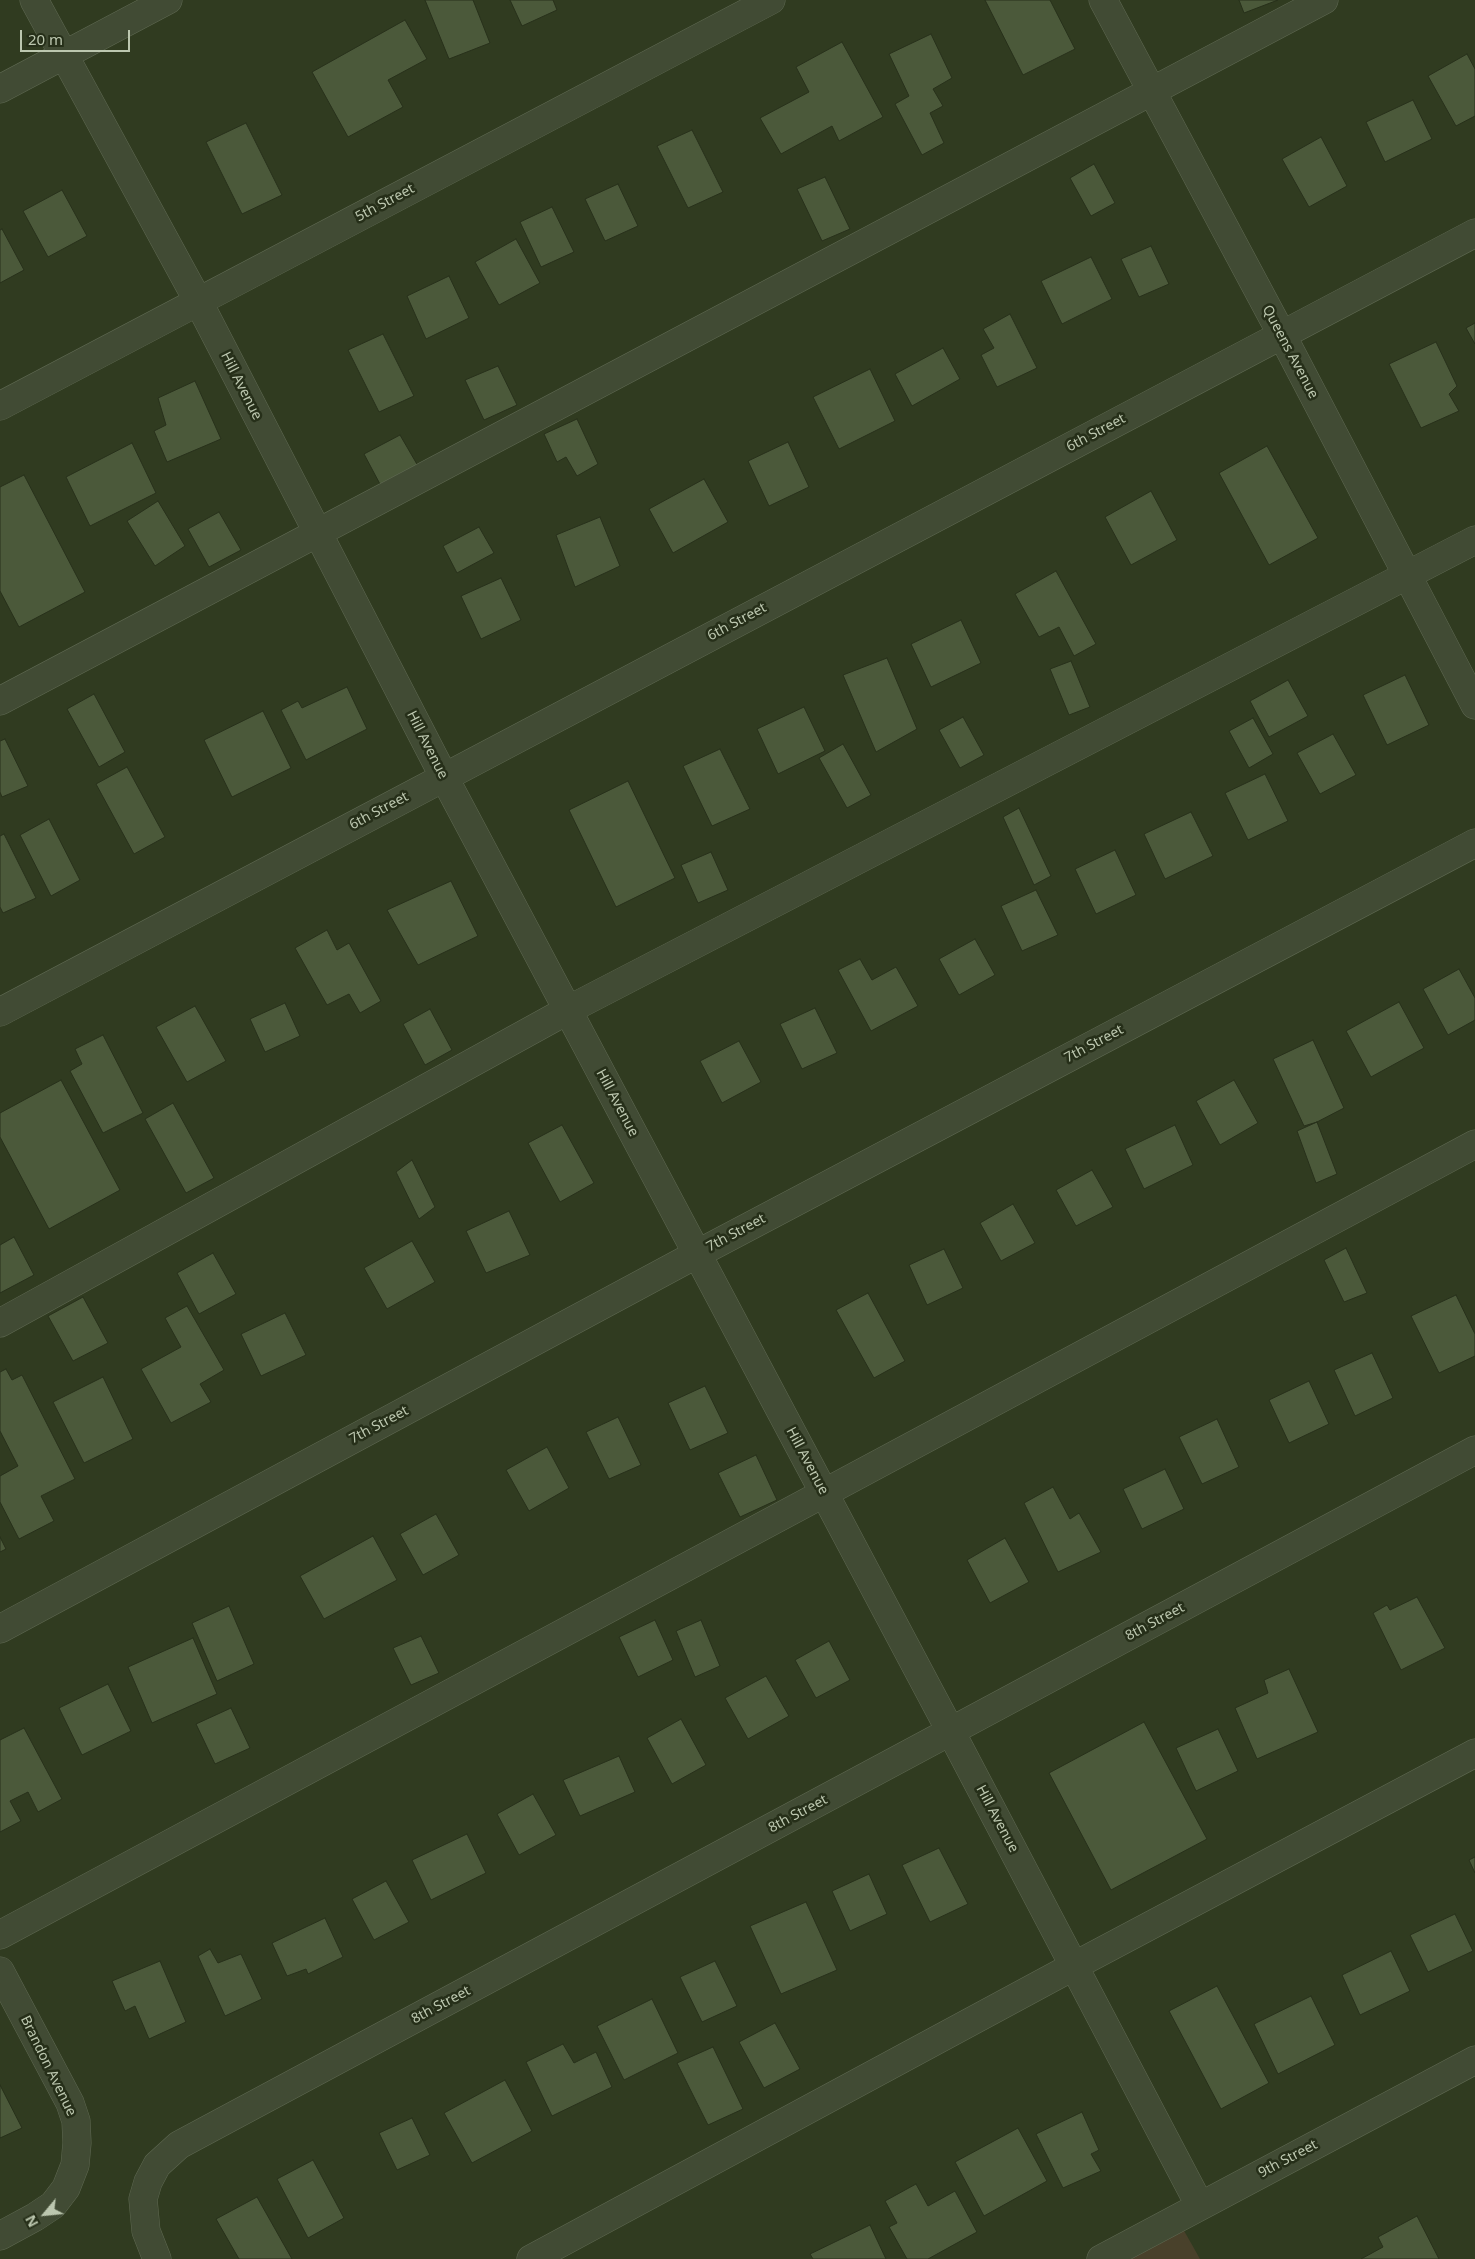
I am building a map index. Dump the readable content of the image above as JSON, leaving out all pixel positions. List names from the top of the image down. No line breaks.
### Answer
{"streets":{"street":["5th Street","Queens Avenue","Hill Avenue","6th Street","7th Street","8th Street","Brandon Avenue","9th Street"]},"crossings":[["5th Street","Hill Avenue"],["Queens Avenue","6th Street"],["Hill Avenue","6th Street"],["Hill Avenue","7th Street"],["Hill Avenue","8th Street"],["Hill Avenue","9th Street"]],"scale_bar":"20 m","north":"bottom left"}
